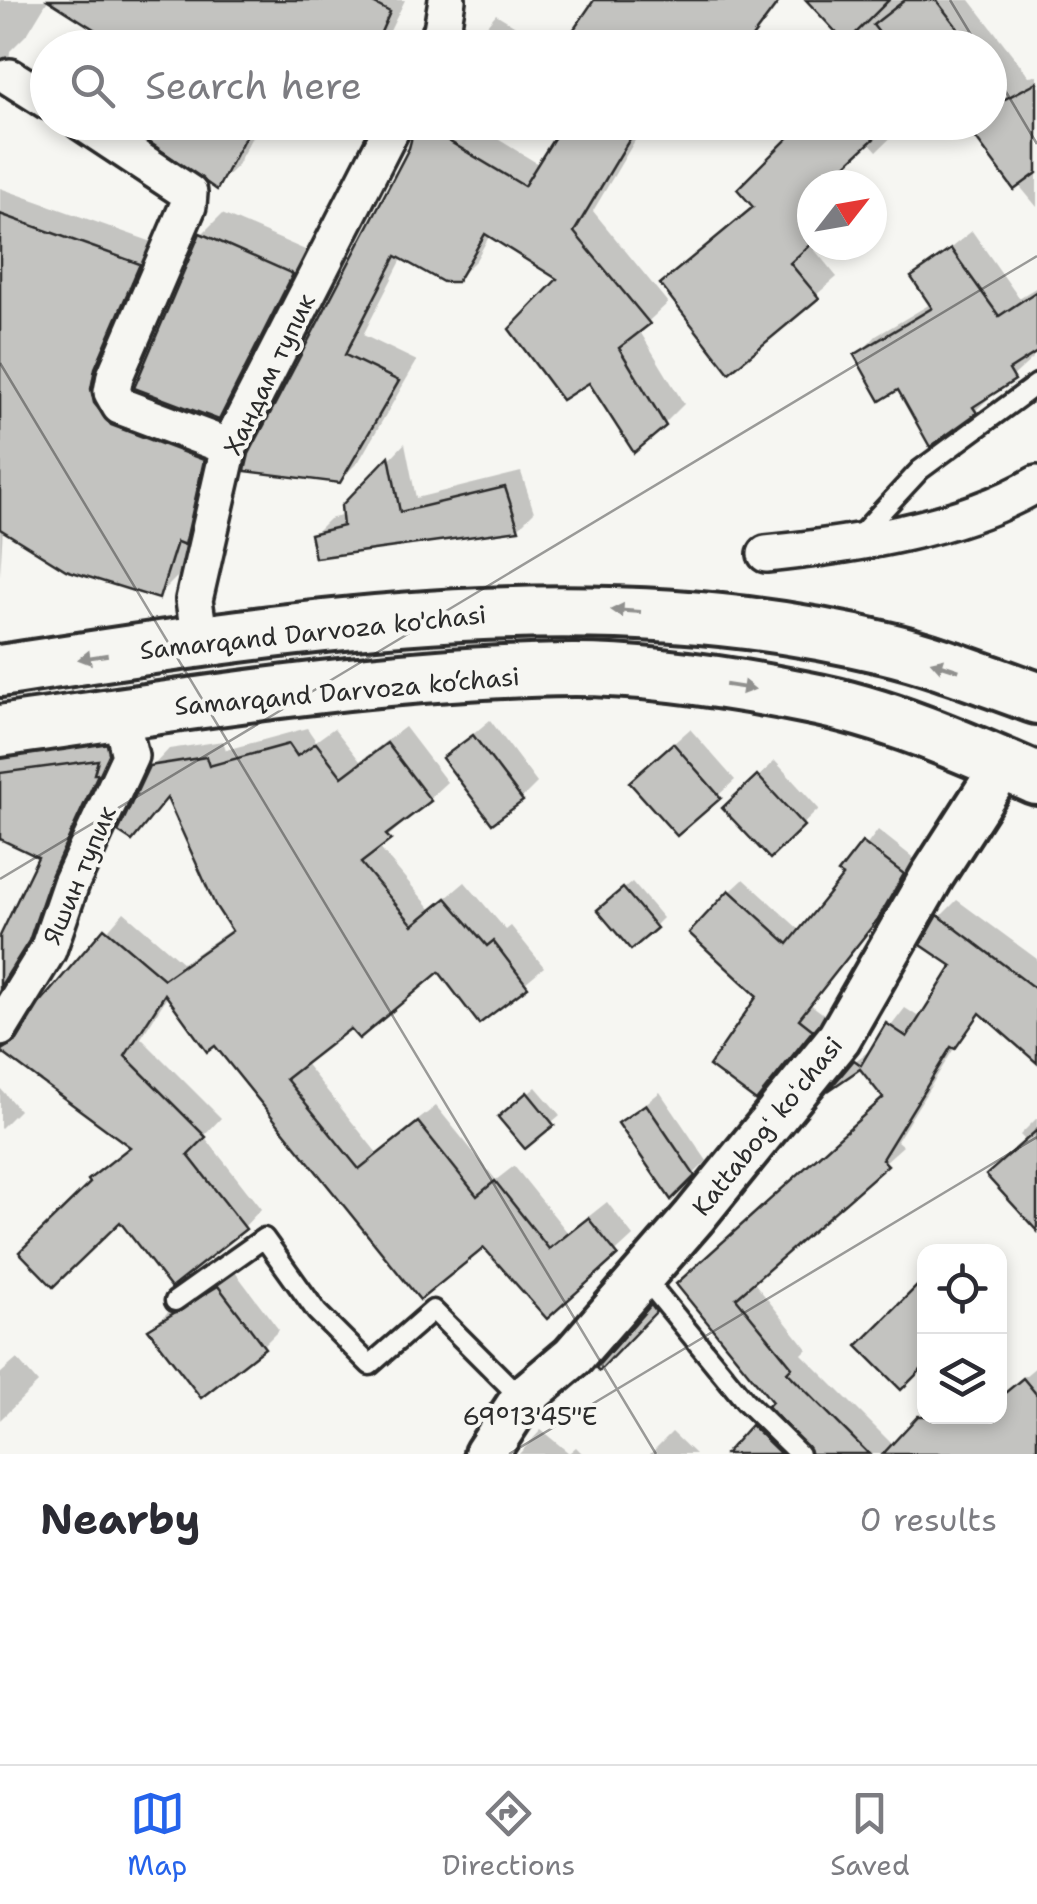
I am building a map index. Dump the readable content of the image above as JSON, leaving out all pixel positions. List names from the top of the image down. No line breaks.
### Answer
{"streets":{"main road":["Samarqand Darvoza ko'chasi","Samarqand Darvoza ko‘chasi"],"street":["Хандам тупик","Яшин тупик","Kattabogʻ koʻchasi"]},"crossings":[["Хандам тупик","Samarqand Darvoza ko'chasi"],["Samarqand Darvoza ko‘chasi","Яшин тупик"],["Samarqand Darvoza ko‘chasi","Kattabogʻ koʻchasi"]],"one_way":["Samarqand Darvoza ko'chasi","Samarqand Darvoza ko‘chasi"],"north":"top right","page":{"search":"Search here","heading":["Nearby","0 results"],"nav":["Map","Directions","Saved"]},"coordinates":["69°13'45\"E"]}
